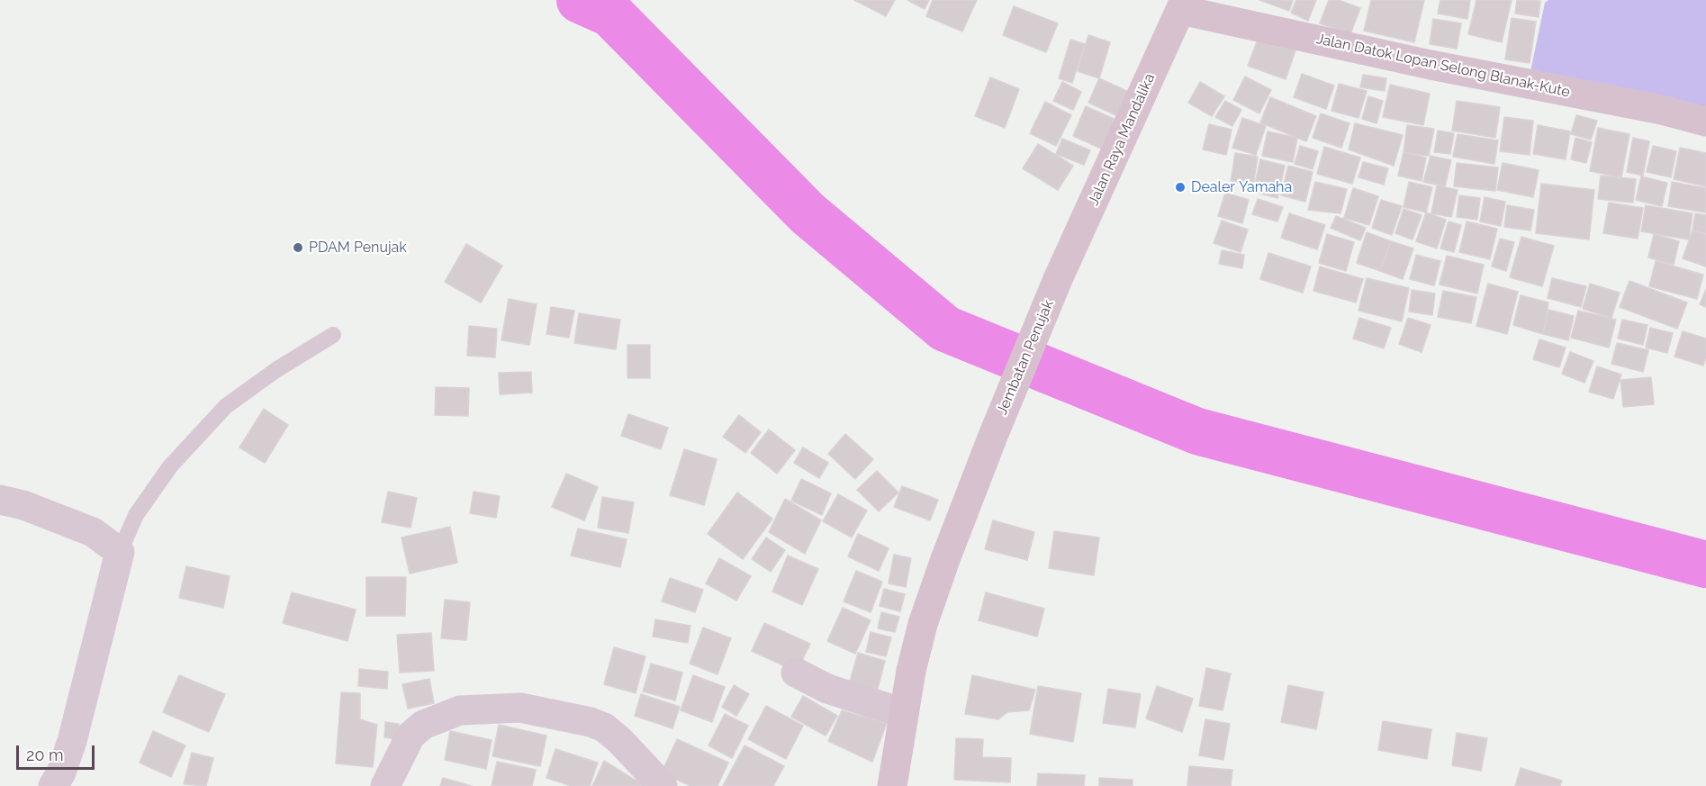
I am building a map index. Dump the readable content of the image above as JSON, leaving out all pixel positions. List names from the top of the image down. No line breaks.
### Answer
{"streets":{"main road":["Jalan Datok Lopan Selong Blanak-Kute","Jalan Raya Mandalika","Jembatan Penujak"]},"crossings":[["Jalan Datok Lopan Selong Blanak-Kute","Jalan Raya Mandalika"],["Jalan Raya Mandalika","Jembatan Penujak"]],"places":["Dealer Yamaha","PDAM Penujak"],"scale_bar":"20 m"}
